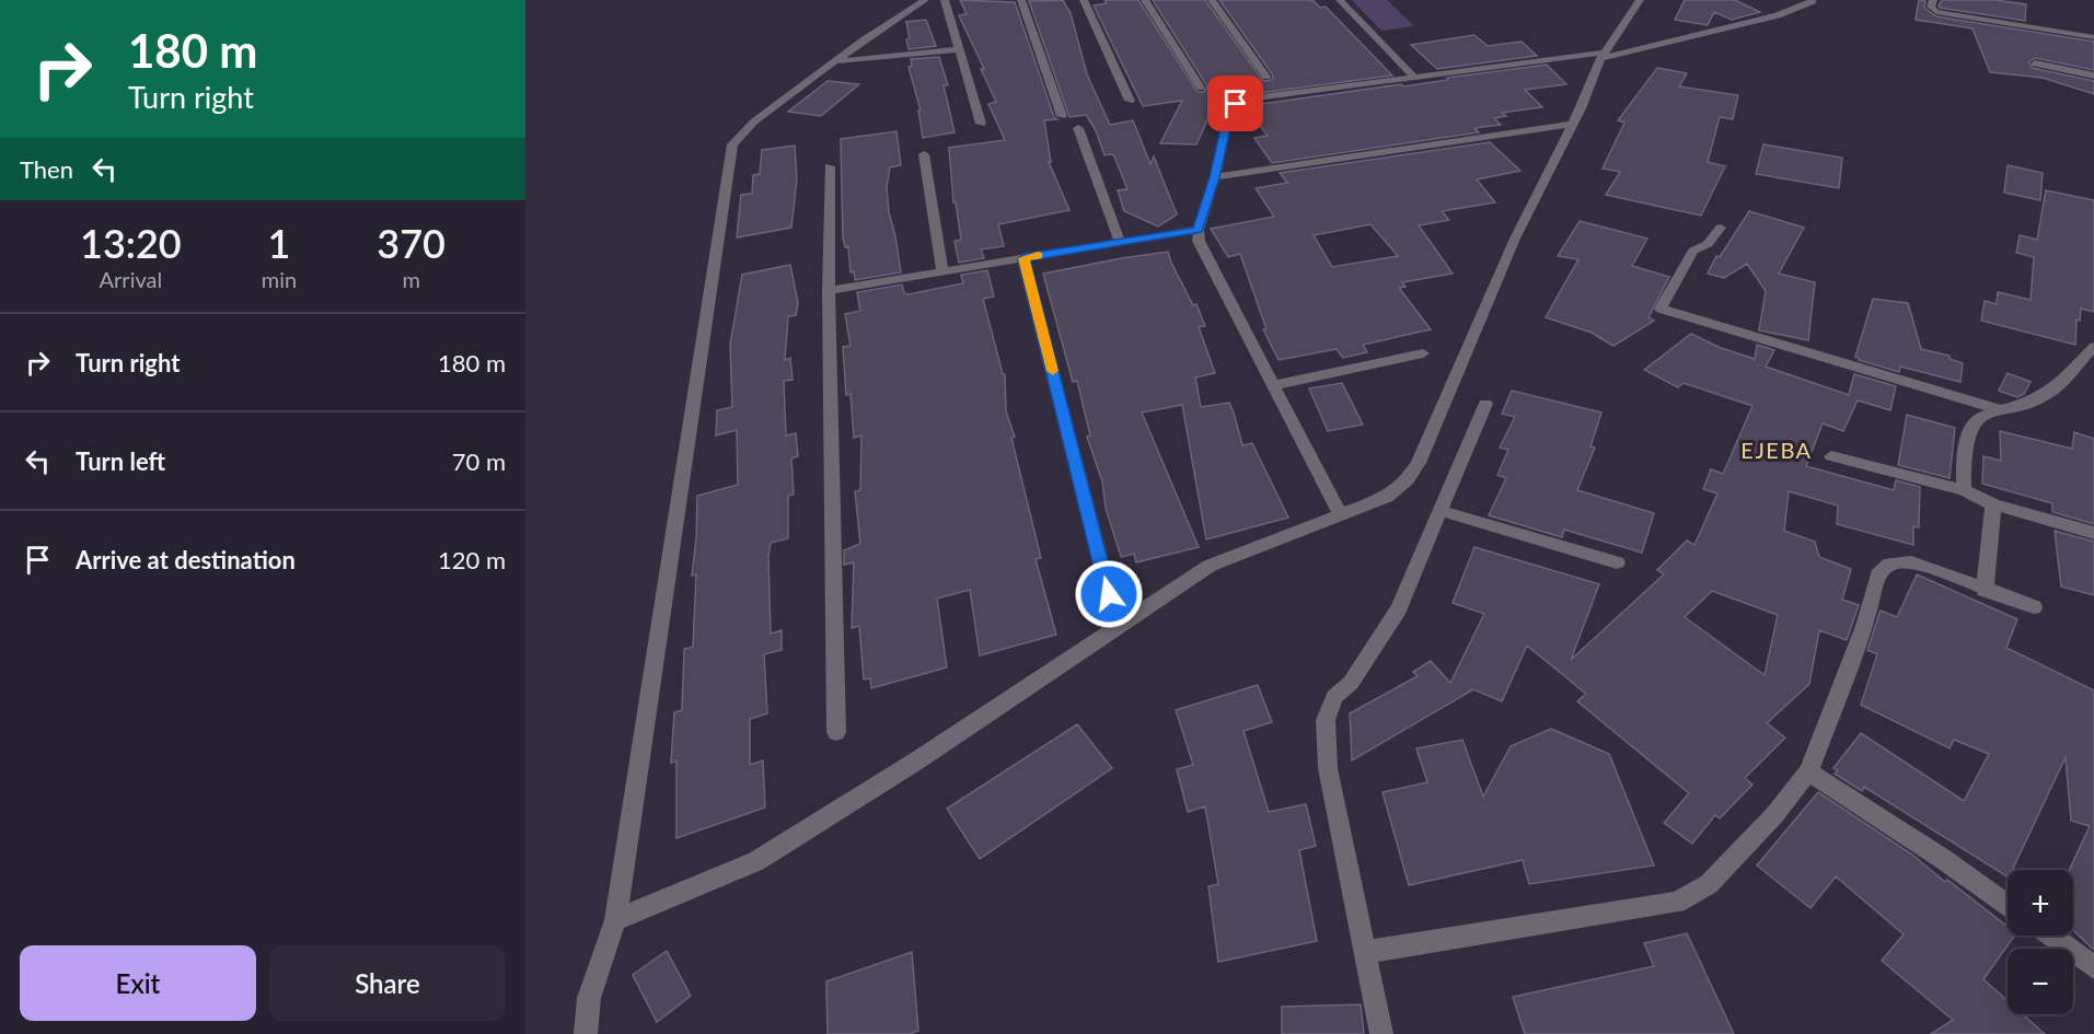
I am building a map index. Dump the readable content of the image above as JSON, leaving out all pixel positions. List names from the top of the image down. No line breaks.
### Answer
{"districts":["EJEBA"],"page":{"turn":["180 m","Turn right"],"then":"Then","eta":["13:20","Arrival","1","min","370","m"],"list":[{"name":"Turn right","value":"180 m"},{"name":"Turn left","value":"70 m"},{"name":"Arrive at destination","value":"120 m"}],"map_buttons":["+","−"],"buttons":["Exit","Share"]}}
